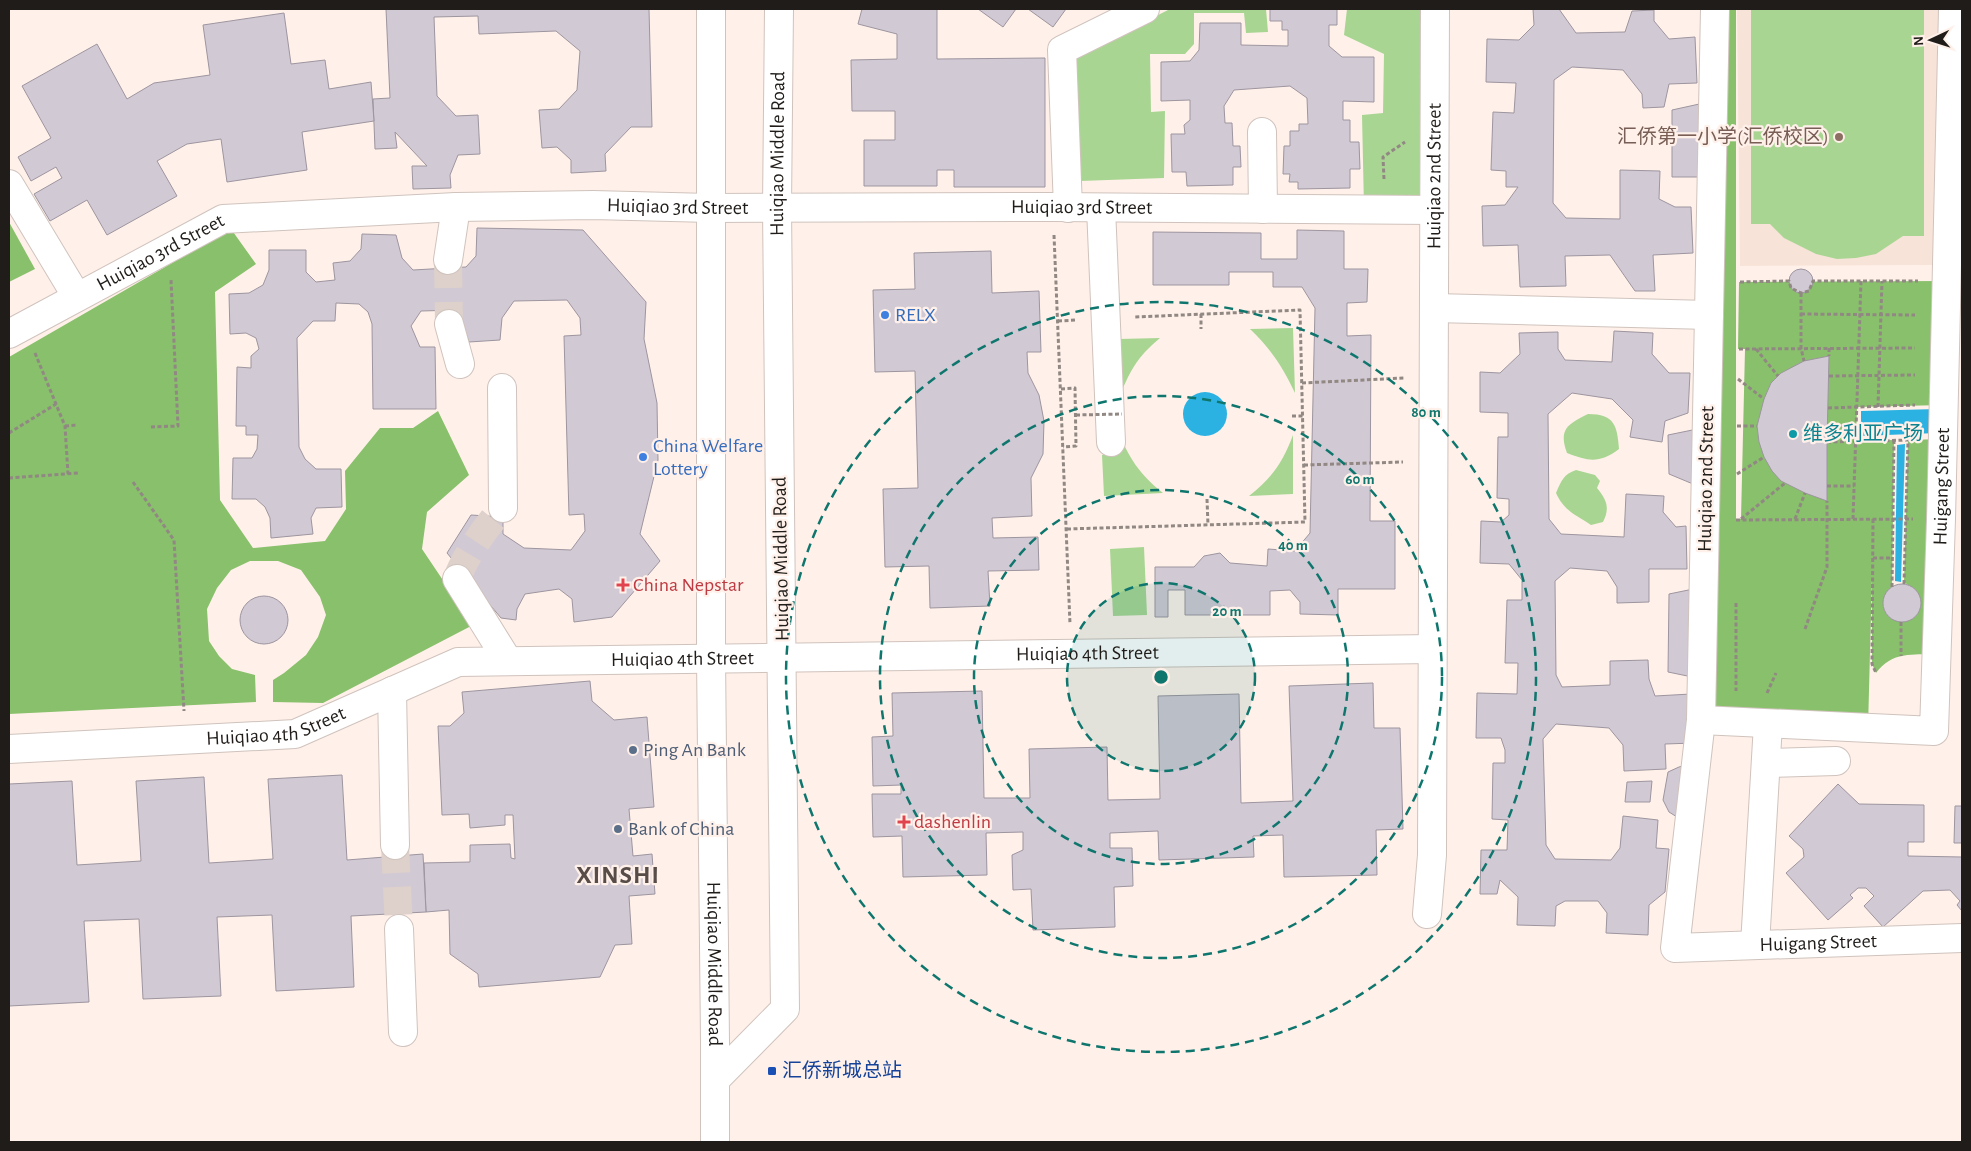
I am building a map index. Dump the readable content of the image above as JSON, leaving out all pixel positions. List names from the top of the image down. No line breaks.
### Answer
{"streets":{"street":["Huiqiao Middle Road","Huiqiao 2nd Street","Huiqiao 3rd Street","Huigang Street","Huiqiao 4th Street"]},"crossings":[["Huiqiao Middle Road","Huiqiao 3rd Street"],["Huiqiao Middle Road","Huiqiao 4th Street"],["Huiqiao 2nd Street","Huiqiao 3rd Street"],["Huiqiao 2nd Street","Huigang Street"],["Huiqiao 2nd Street","Huiqiao 4th Street"]],"districts":["XINSHI"],"places":{"other":["汇侨第一小学(汇侨校区)","RELX","维多利亚广场","China Welfare Lottery","Ping An Bank","Bank of China"],"health":["China Nepstar","dashenlin"],"transit":["汇侨新城总站"]},"north":"left","rings":["80 m","60 m","40 m","20 m"]}
